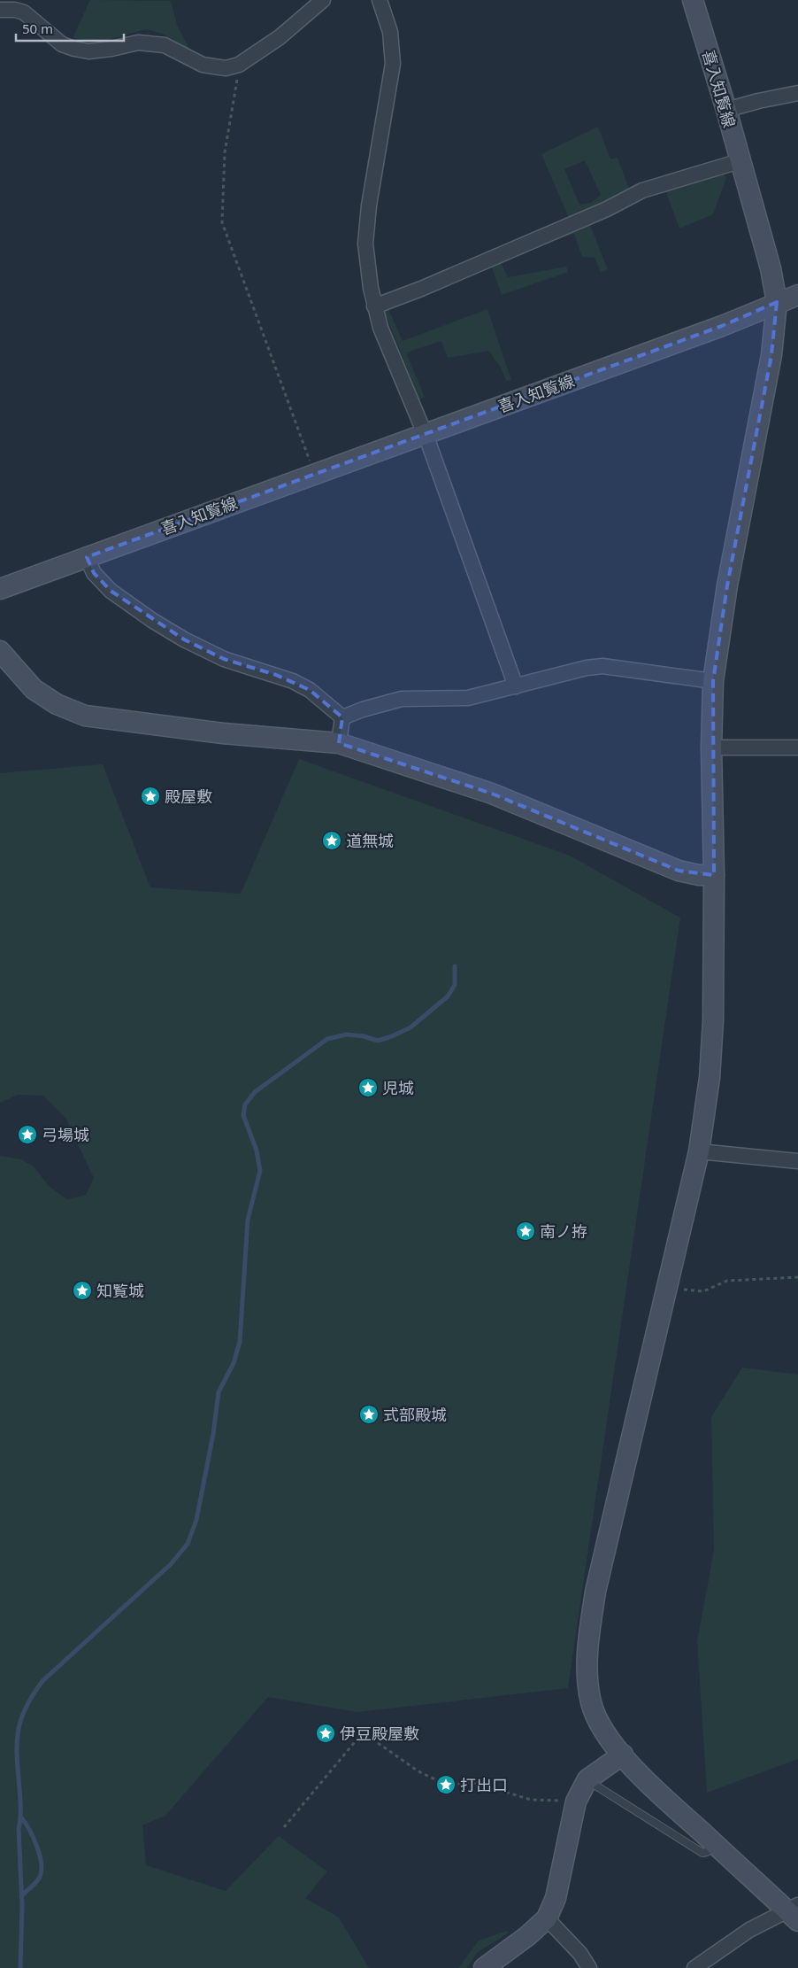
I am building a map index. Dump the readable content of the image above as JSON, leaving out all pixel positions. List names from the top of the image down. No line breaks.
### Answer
{"streets":{"street":["喜入知覧線"]},"places":{"place":["殿屋敷","道無城","児城","弓場城","南ノ拵","知覧城","式部殿城","伊豆殿屋敷","打出口"]},"scale_bar":"50 m"}
